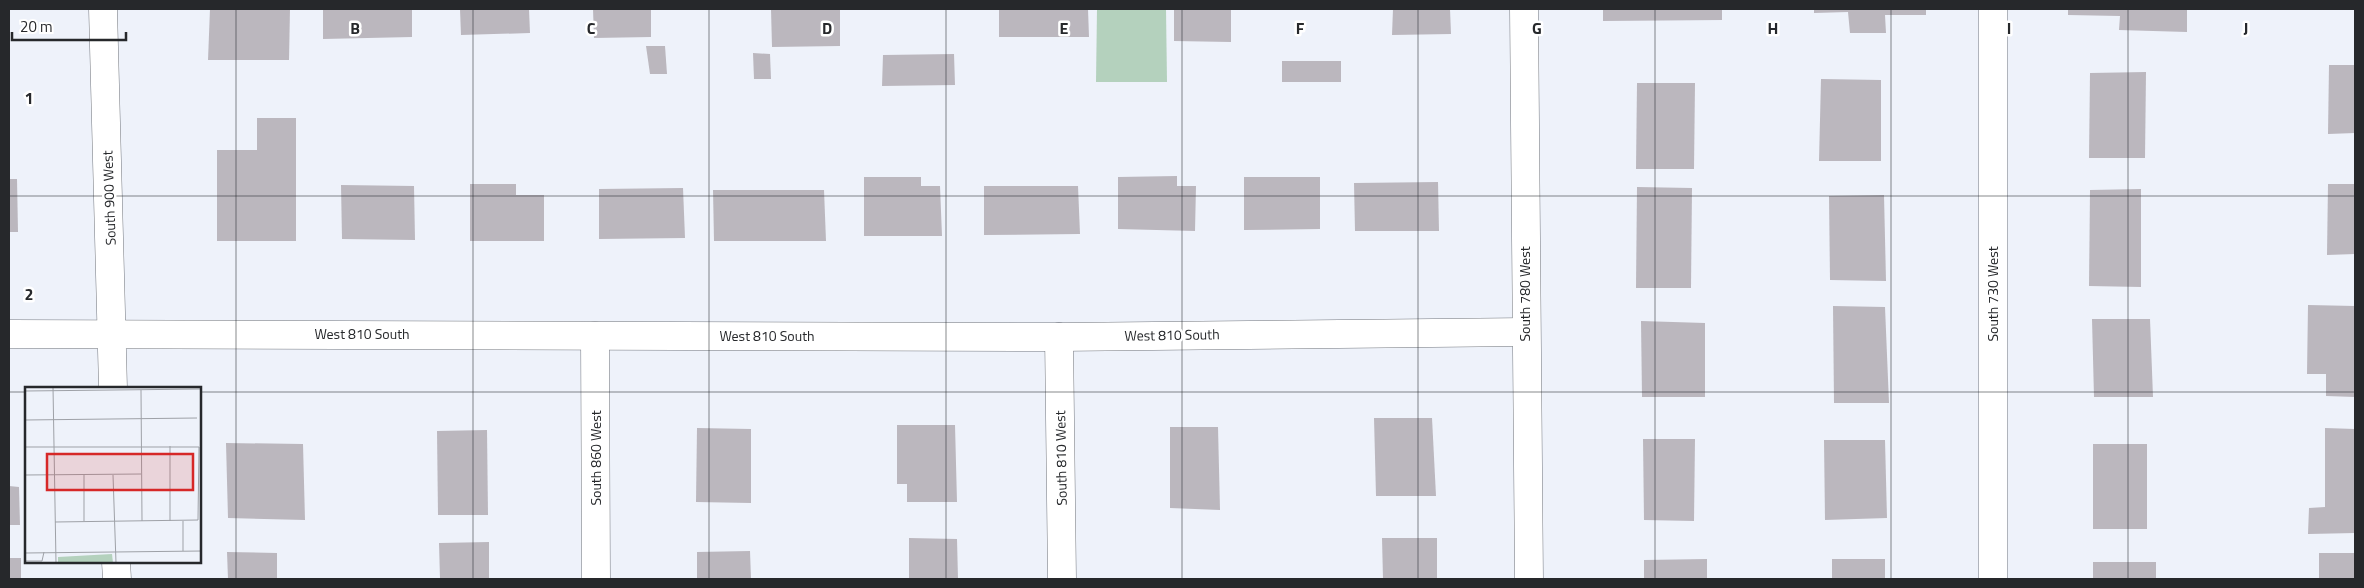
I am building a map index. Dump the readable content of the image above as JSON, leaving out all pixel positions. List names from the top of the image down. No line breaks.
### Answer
{"streets":{"street":["South 900 West","South 780 West","South 730 West","West 810 South","South 860 West","South 810 West"]},"crossings":[["South 900 West","West 810 South"],["South 780 West","West 810 South"],["West 810 South","South 860 West"],["West 810 South","South 810 West"]],"scale_bar":"20 m","grid":{"columns":["B","C","D","E","F","G","H","I","J"],"rows":["1","2"]}}
